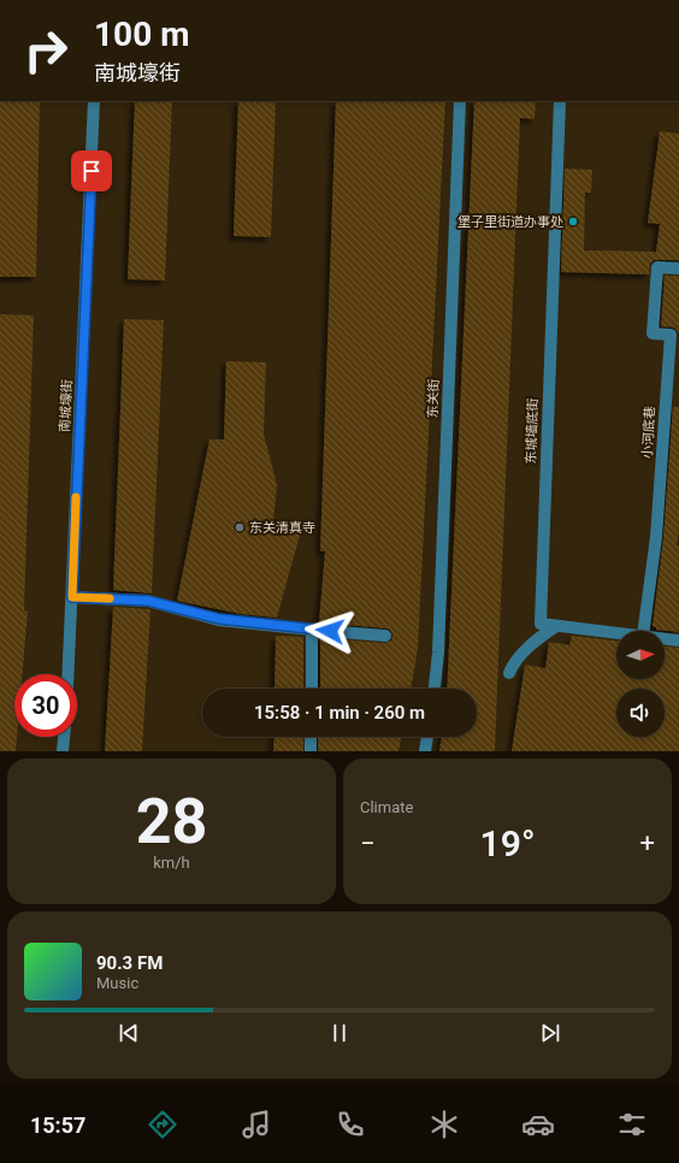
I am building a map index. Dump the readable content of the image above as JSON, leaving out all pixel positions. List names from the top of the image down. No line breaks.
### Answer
{"streets":{"street":["东关街","南城壕街","东城墙底街","小河底巷"]},"places":["堡子里街道办事处","东关清真寺"],"north":"right","page":{"turn":["100 m","南城壕街"],"limit":"30","trip":"15:58 · 1 min · 260 m","tile":[["28","km/h"],"Climate"],"heat":["−","19°","+"],"song":["90.3 FM","Music"],"tabs":"15:57"}}
